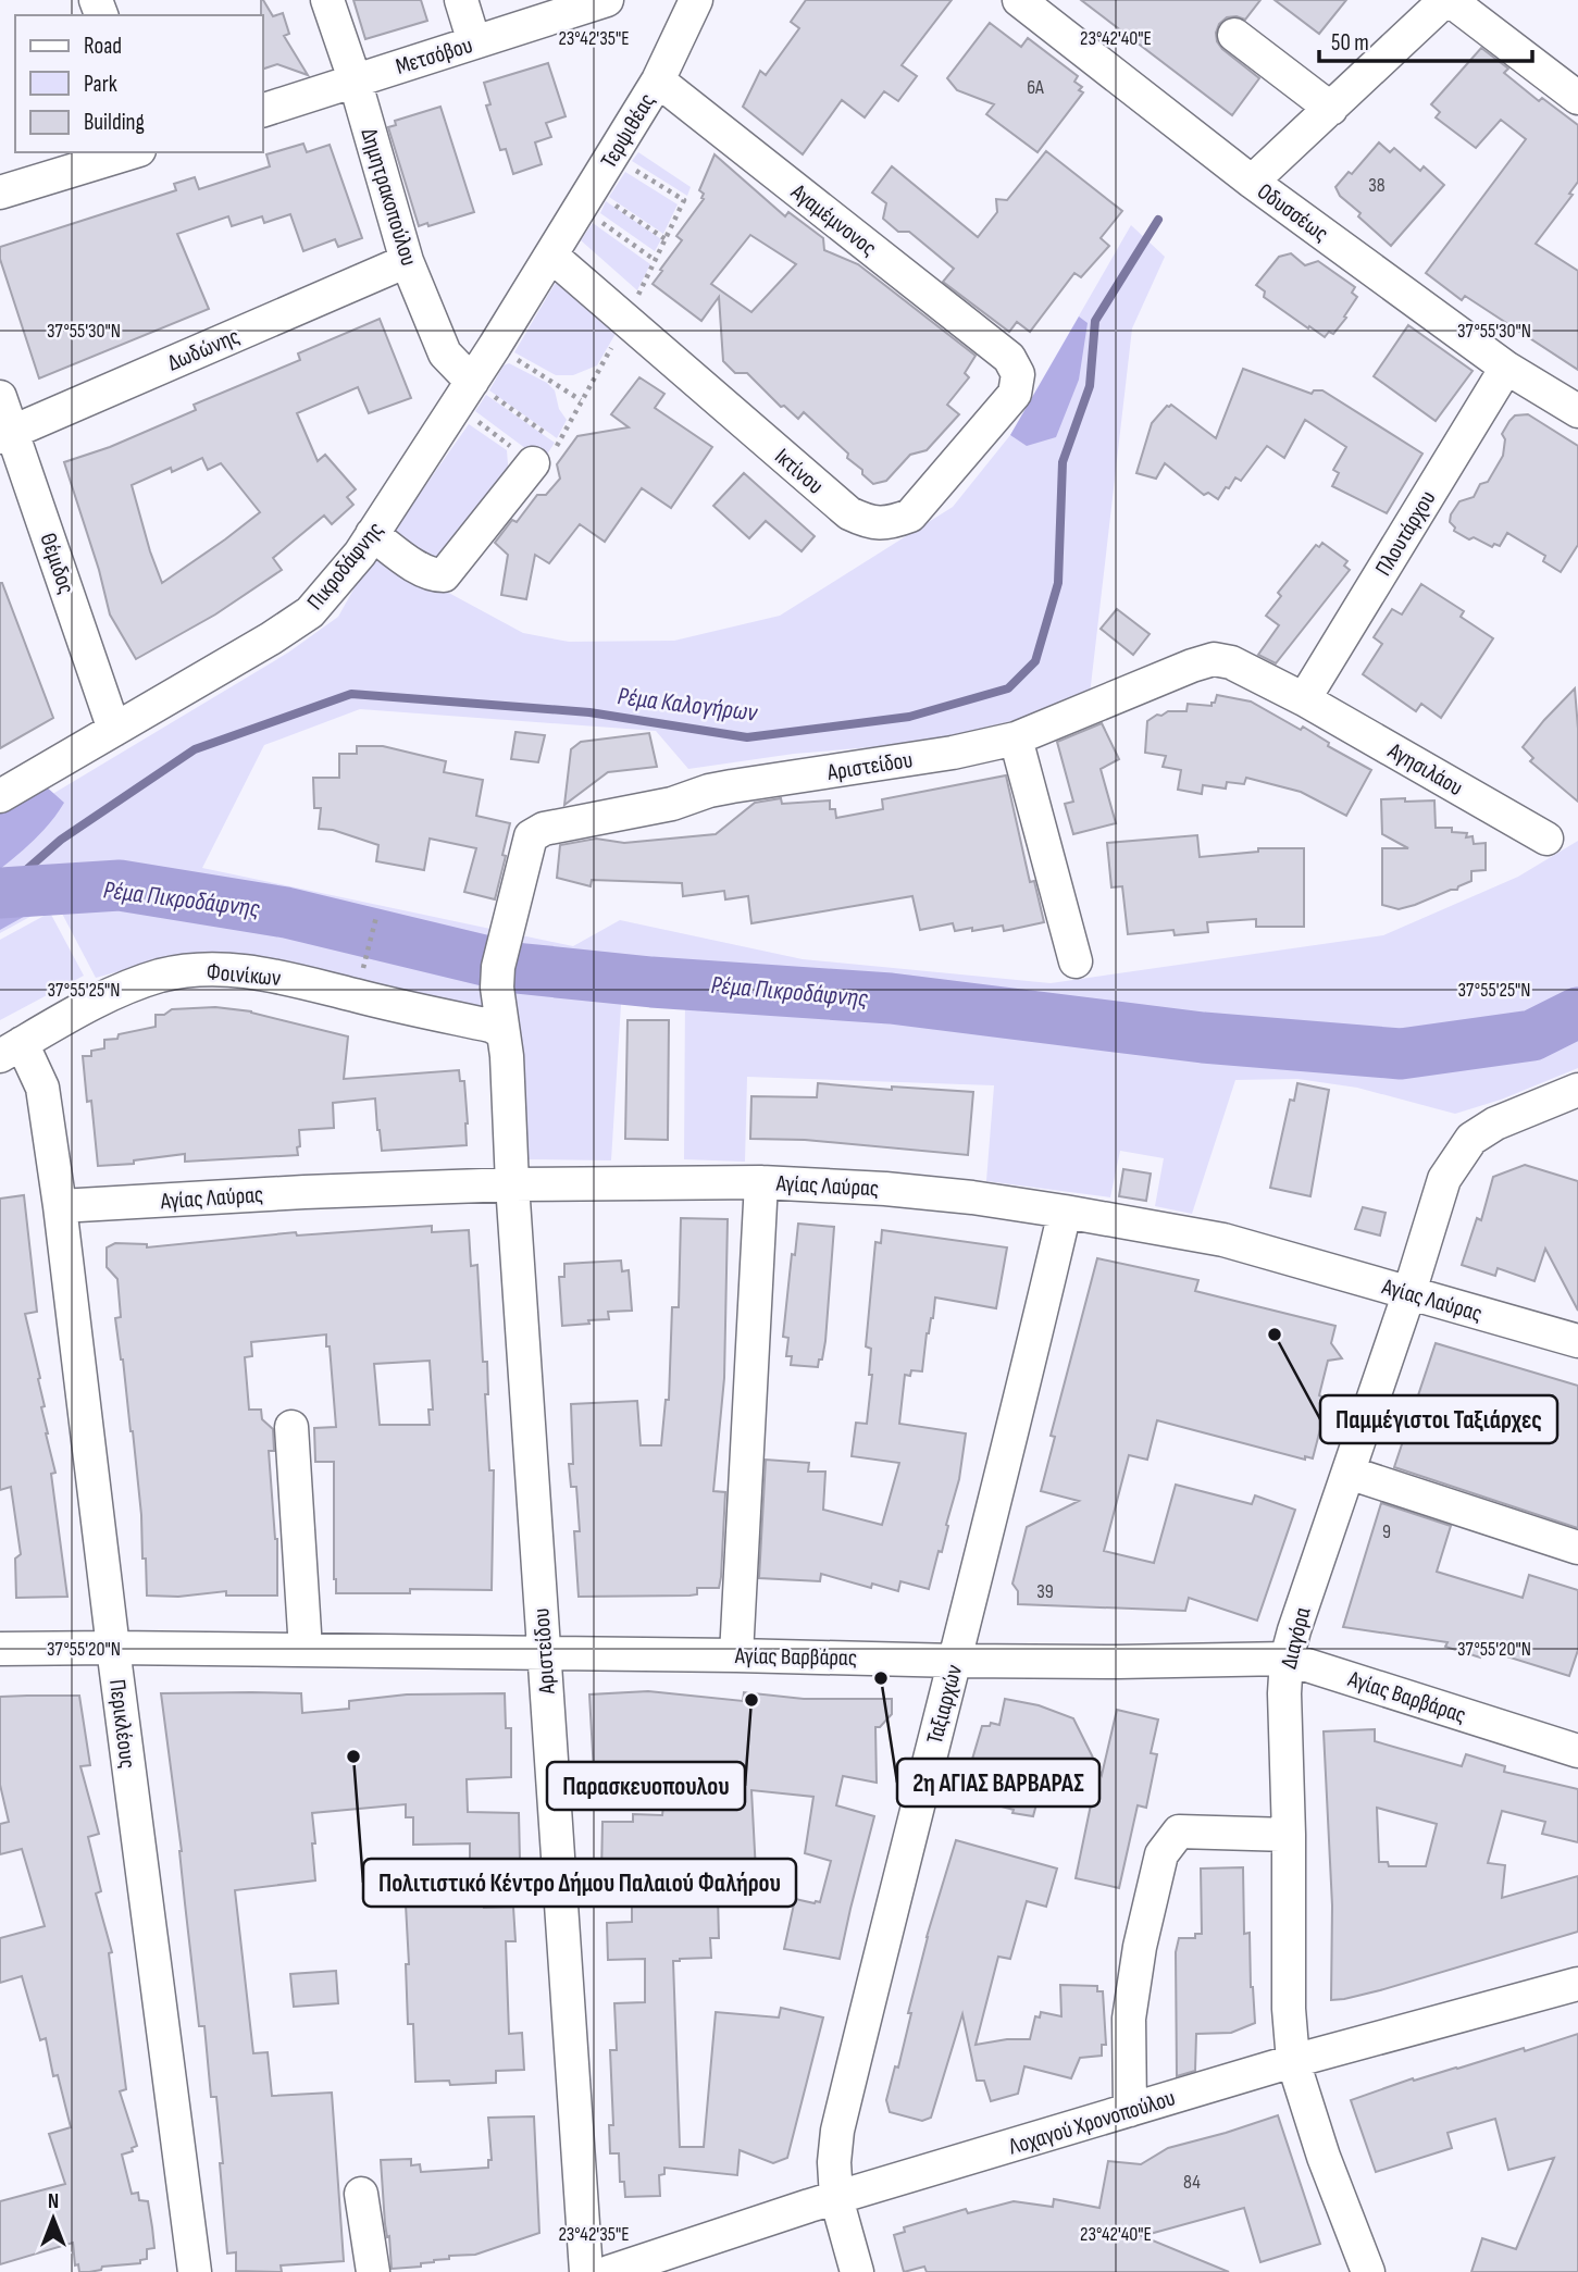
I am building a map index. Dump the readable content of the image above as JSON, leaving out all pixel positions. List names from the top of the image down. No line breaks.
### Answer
{"streets":{"street":["Μετσόβου","Τερψιθέας","Δημητρακοπούλου","Οδυσσέως","Αγαμέμνονος","Δωδώνης","Ικτίνου","Πλουτάρχου","Θέμιδος","Πικροδάφνης","Αριστείδου","Αγησιλάου","Φοινίκων","Αγίας Λαύρας","Διαγόρα","Αγίας Βαρβάρας","Ταξιαρχών","Περικλέους","Λοχαγού Χρονοπούλου"]},"crossings":[["Μετσόβου","Δημητρακοπούλου"],["Τερψιθέας","Αγαμέμνονος"],["Τερψιθέας","Ικτίνου"],["Τερψιθέας","Πικροδάφνης"],["Δημητρακοπούλου","Δωδώνης"],["Δημητρακοπούλου","Πικροδάφνης"],["Οδυσσέως","Πλουτάρχου"],["Αγαμέμνονος","Ικτίνου"],["Δωδώνης","Θέμιδος"],["Ικτίνου","Πικροδάφνης"],["Πλουτάρχου","Αριστείδου"],["Πλουτάρχου","Αγησιλάου"],["Θέμιδος","Πικροδάφνης"],["Αριστείδου","Αγησιλάου"],["Αριστείδου","Φοινίκων"],["Αριστείδου","Αγίας Λαύρας"],["Αριστείδου","Αγίας Βαρβάρας"],["Φοινίκων","Περικλέους"],["Αγίας Λαύρας","Διαγόρα"],["Αγίας Λαύρας","Ταξιαρχών"],["Αγίας Λαύρας","Περικλέους"],["Διαγόρα","Αγίας Βαρβάρας"],["Διαγόρα","Λοχαγού Χρονοπούλου"],["Αγίας Βαρβάρας","Ταξιαρχών"],["Αγίας Βαρβάρας","Περικλέους"],["Ταξιαρχών","Λοχαγού Χρονοπούλου"]],"water":["Ρέμα Καλογήρων","Ρέμα Πικροδάφνης"],"places":["Παμμέγιστοι Ταξιάρχες","2η ΑΓΙΑΣ ΒΑΡΒΑΡΑΣ","Παρασκευοπουλου","Πολιτιστικό Κέντρο Δήμου Παλαιού Φαλήρου"],"house_numbers":["6Α","38","9","39","84"],"legend":["Road","Park","Building"],"scale_bar":"50 m","north":"top","coordinates":["23°42'35\"E","23°42'40\"E","37°55'30\"N","37°55'25\"N","37°55'20\"N"]}
